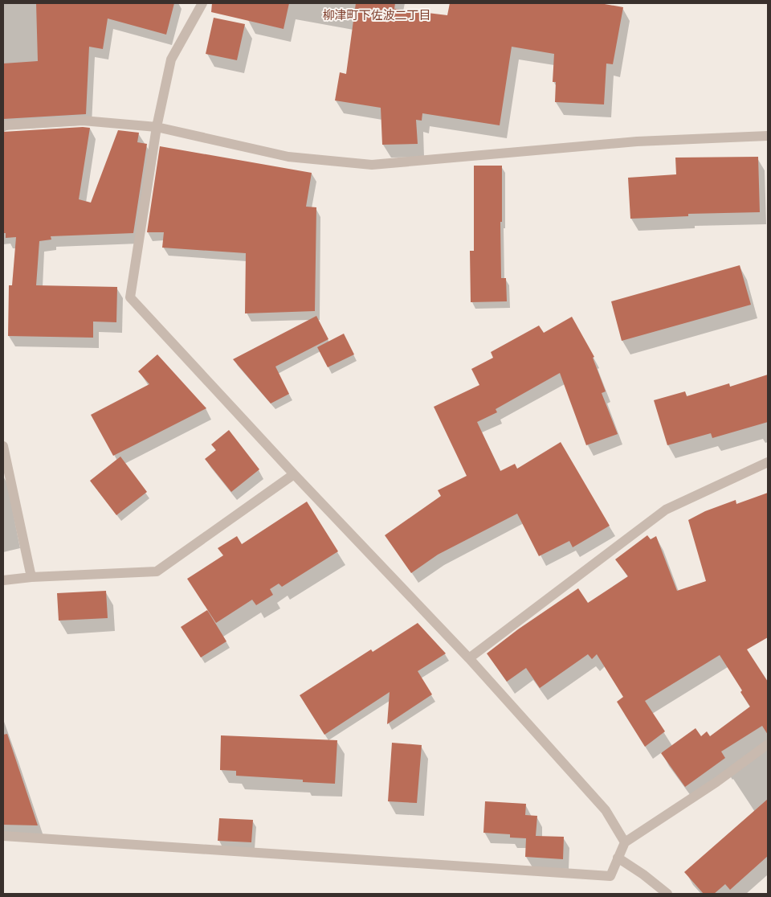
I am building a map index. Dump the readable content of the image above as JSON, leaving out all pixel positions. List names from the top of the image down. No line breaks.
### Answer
{"districts":["柳津町下佐波二丁目"]}
